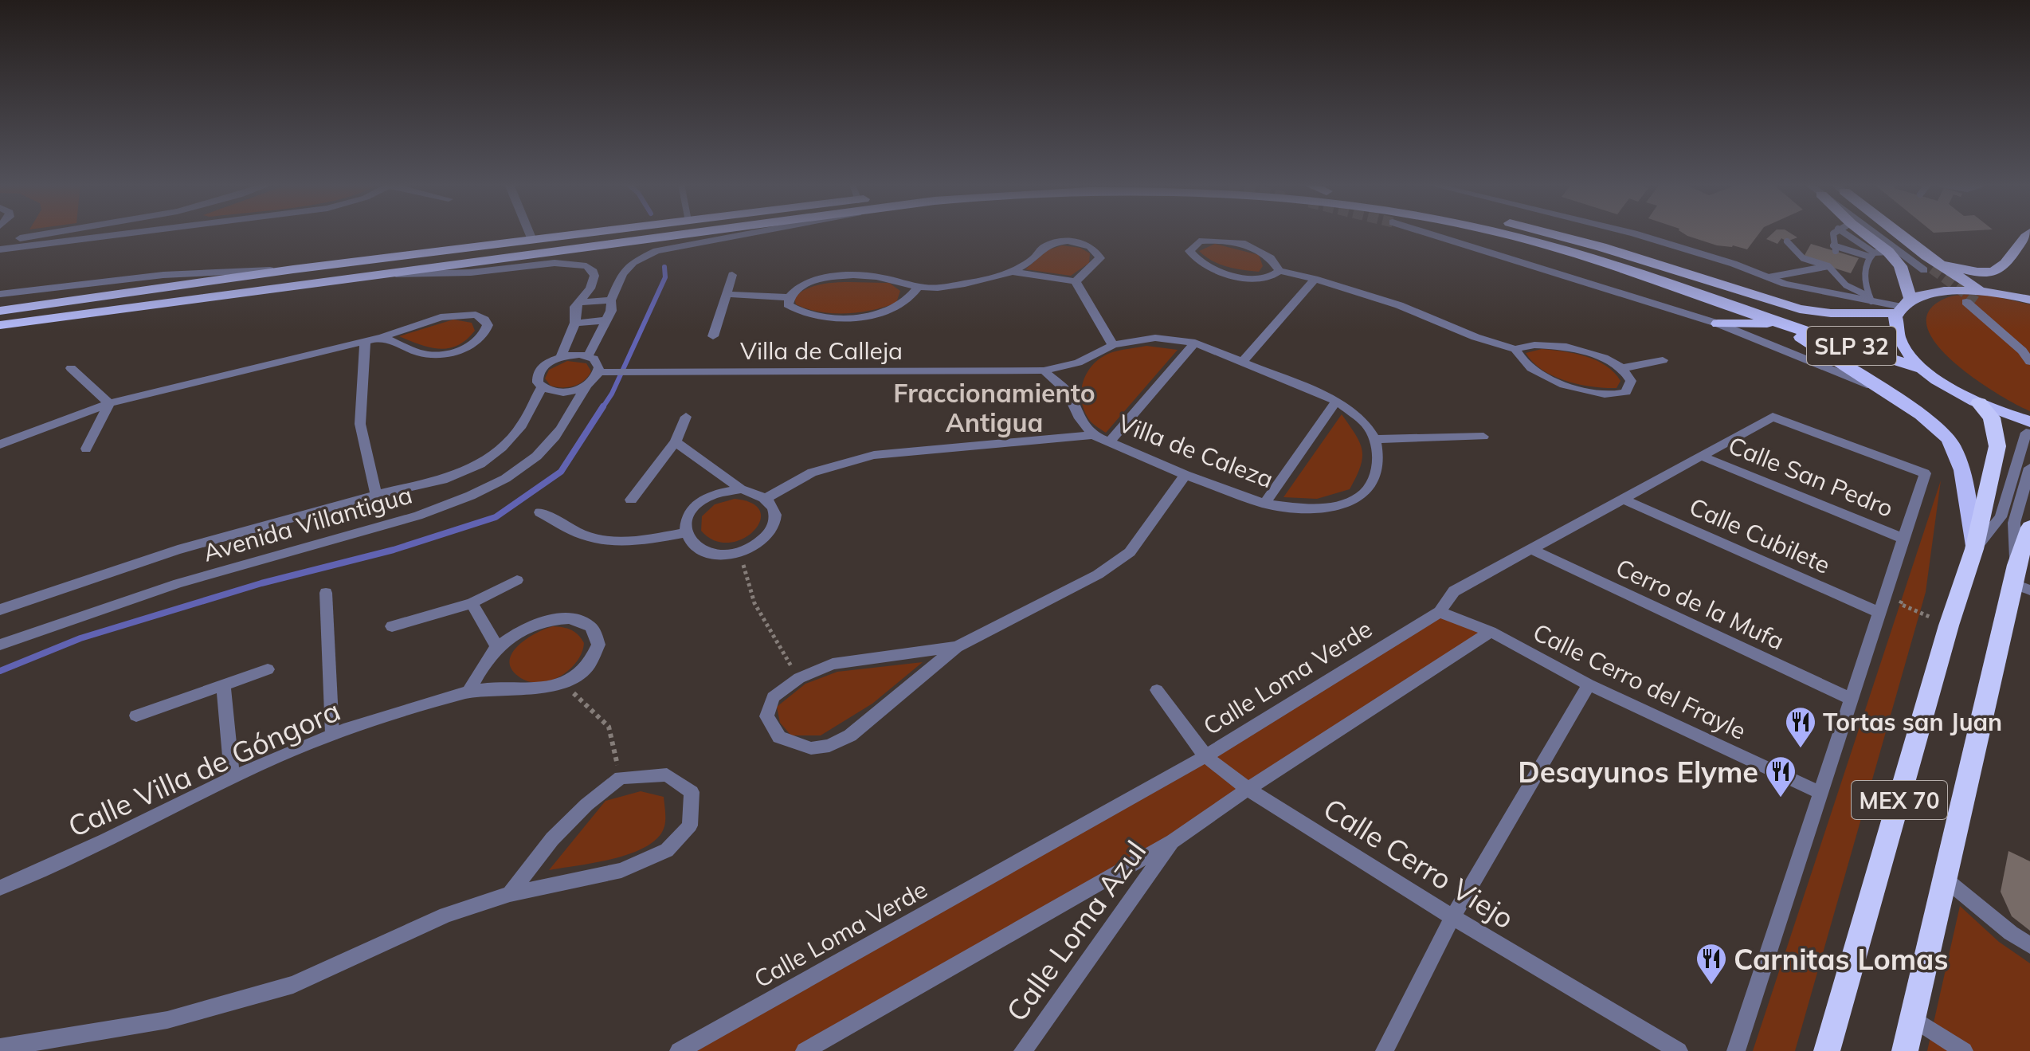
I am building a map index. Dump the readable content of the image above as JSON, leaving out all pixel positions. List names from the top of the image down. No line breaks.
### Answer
{"streets":{"highway":["SLP 32","MEX 70"],"street":["Villa de Calleja","Villa de Caleza","Calle San Pedro","Avenida Villantigua","Calle Cubilete","Cerro de la Mufa","Calle Loma Verde","Calle Cerro del Frayle","Calle Villa de Góngora","Calle Cerro Viejo","Calle Loma Azul"]},"crossings":[["Villa de Calleja","Villa de Caleza"],["Villa de Calleja","Avenida Villantigua"],["Calle San Pedro","Calle Loma Verde"],["Calle Cubilete","Calle Loma Verde"],["Cerro de la Mufa","Calle Loma Verde"],["Calle Loma Verde","Calle Cerro del Frayle"],["Calle Loma Verde","Calle Cerro Viejo"]],"districts":["Fraccionamiento Antigua"],"places":{"restaurant":["Tortas san Juan","Desayunos Elyme","Carnitas Lomas"]}}
